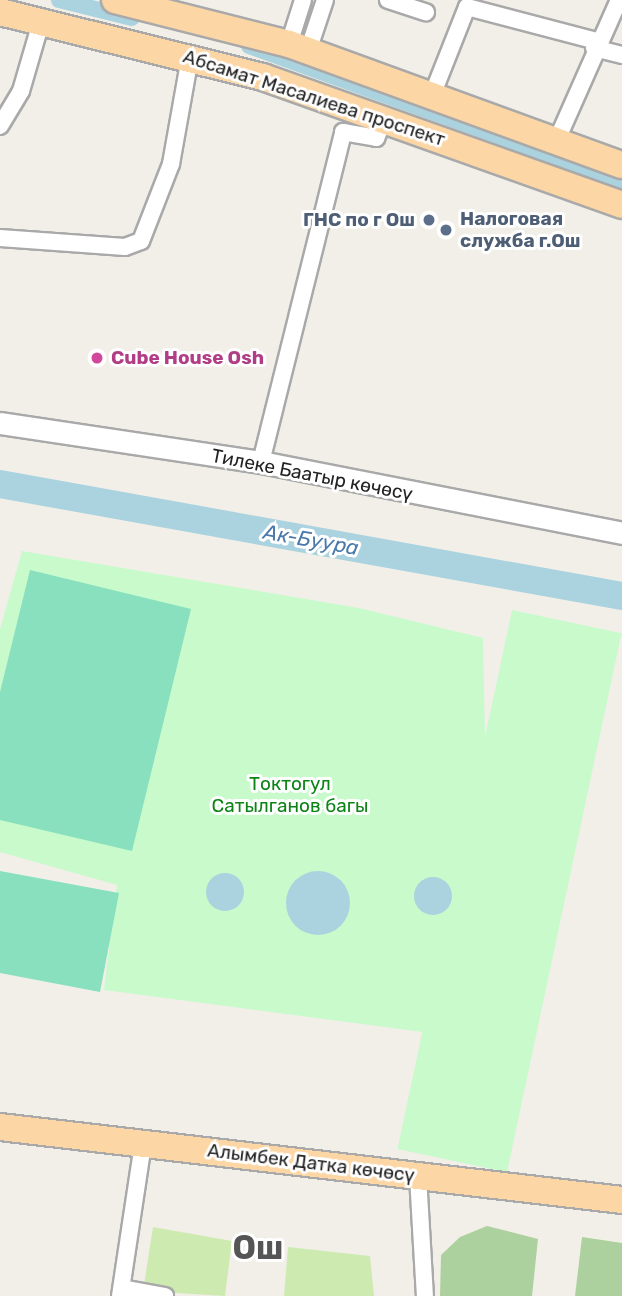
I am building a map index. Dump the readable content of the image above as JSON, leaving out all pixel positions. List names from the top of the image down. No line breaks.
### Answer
{"streets":{"main road":["Абсамат Масалиева проспект","Алымбек Датка көчөсү"],"street":["Тилеке Баатыр көчөсү"]},"districts":["Ош"],"water":["Ак-Буура"],"parks":["Токтогул Сатылганов багы"],"places":["ГНС по г Ош","Налоговая служба г.Ош","Cube House Osh"]}
